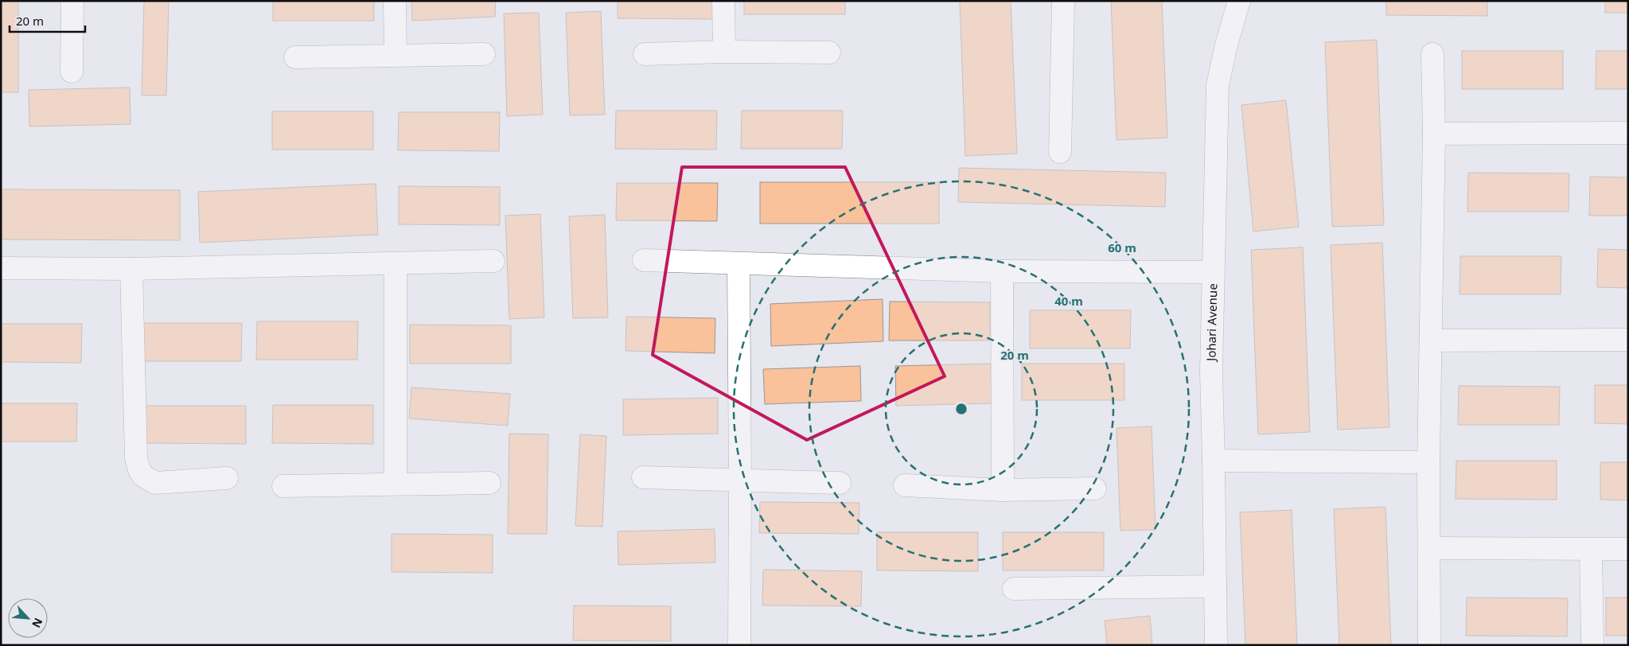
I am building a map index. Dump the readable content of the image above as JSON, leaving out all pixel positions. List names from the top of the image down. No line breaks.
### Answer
{"streets":{"street":["Johari Avenue"]},"scale_bar":"20 m","north":"bottom right","rings":["60 m","40 m","20 m"]}
